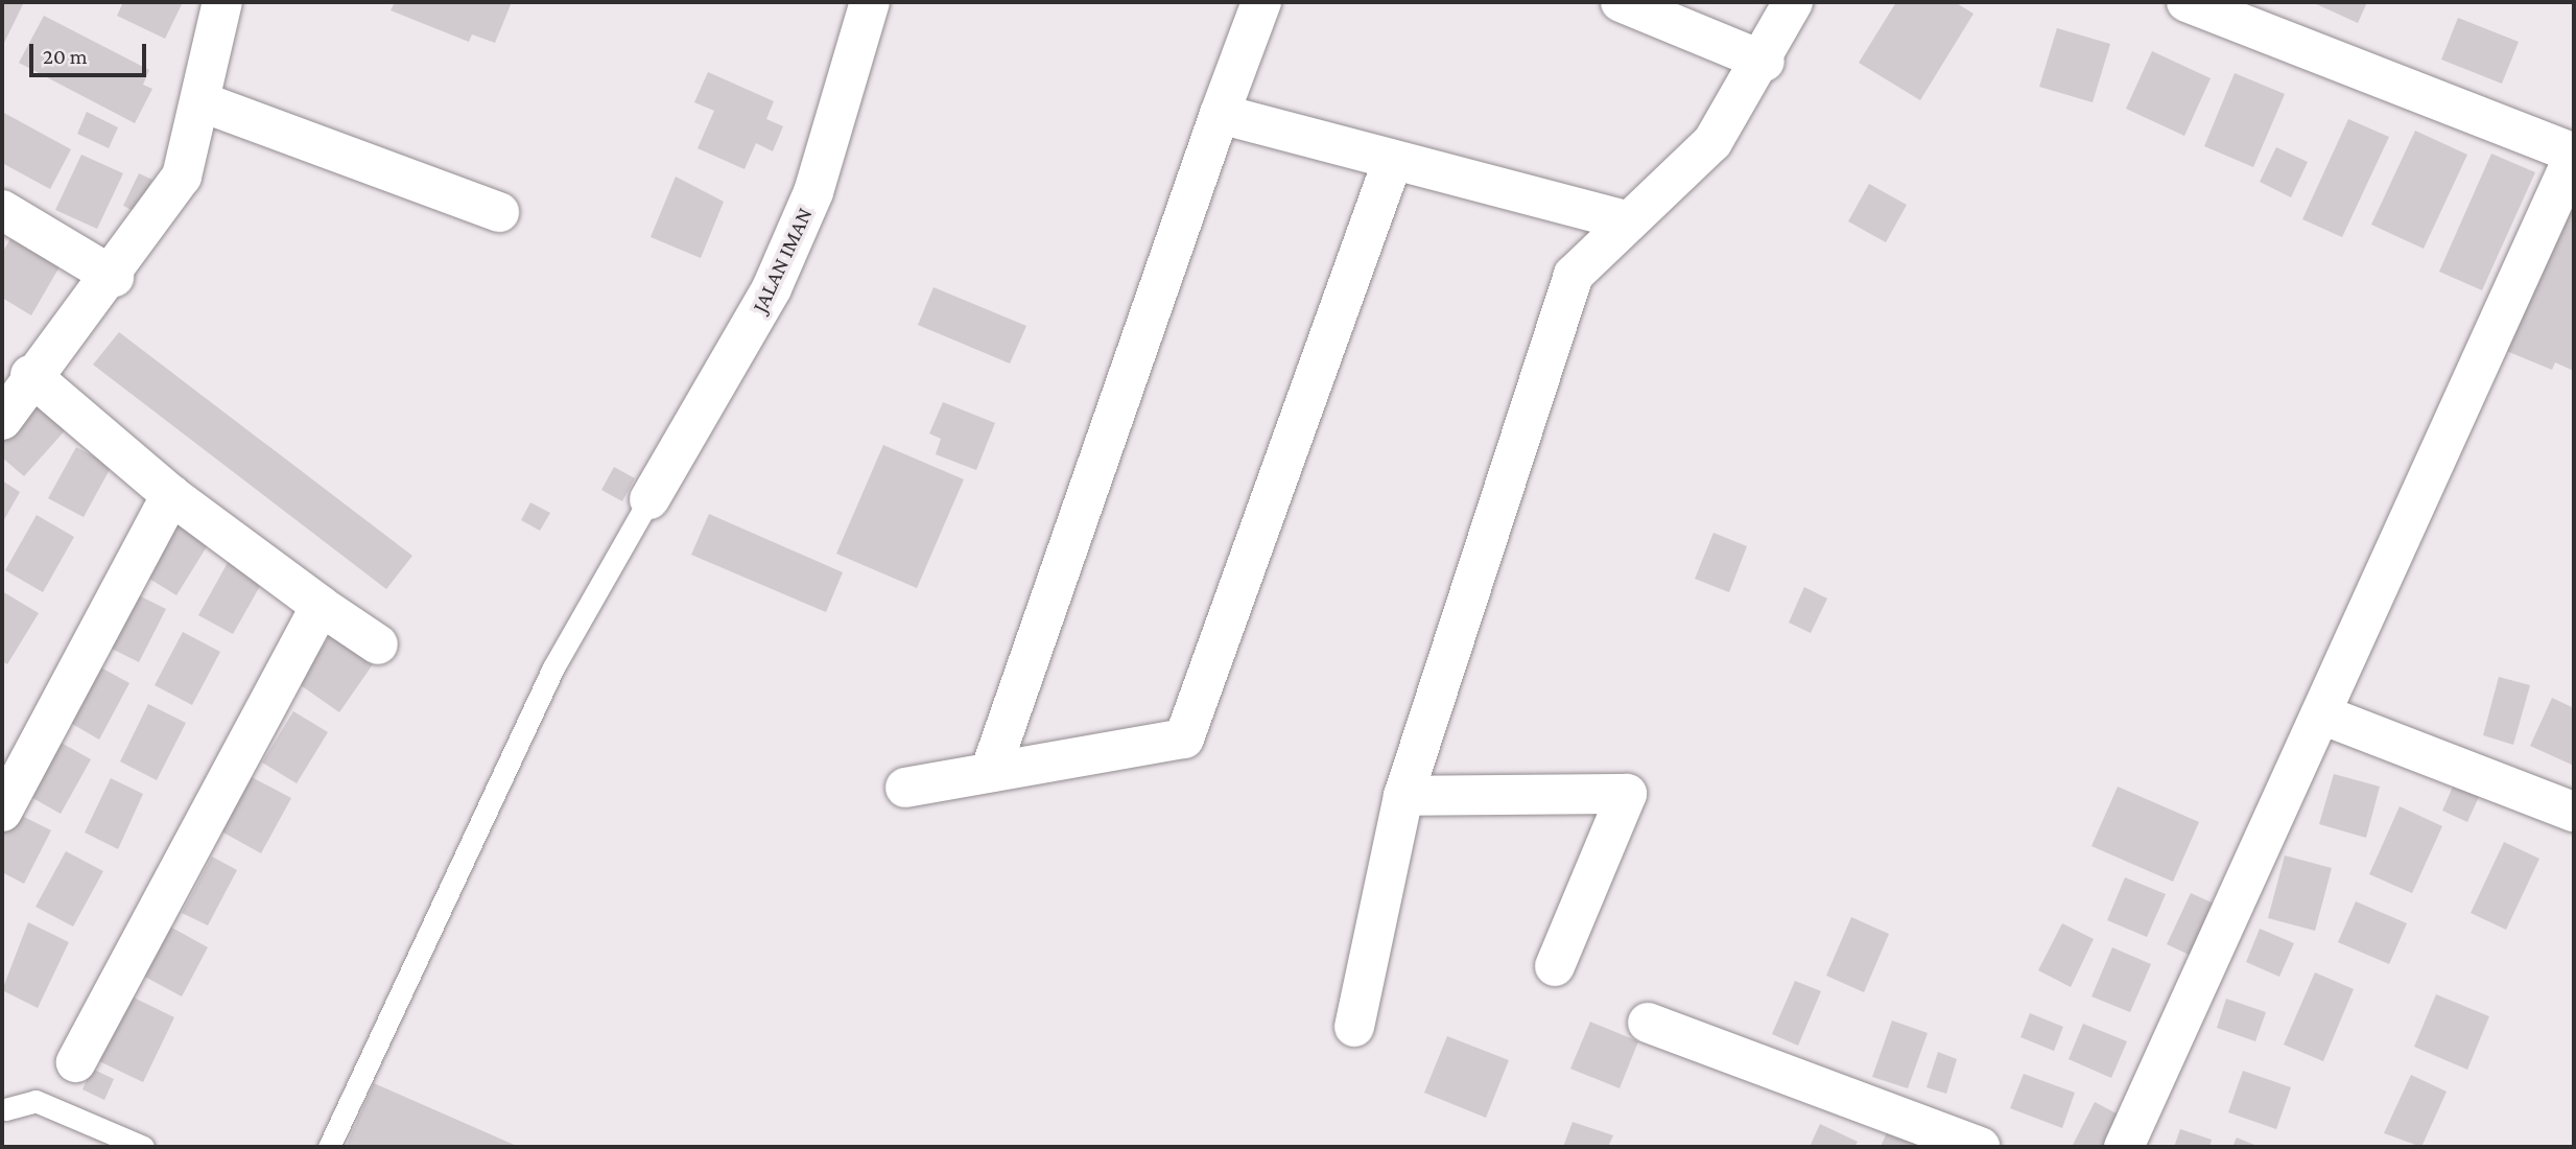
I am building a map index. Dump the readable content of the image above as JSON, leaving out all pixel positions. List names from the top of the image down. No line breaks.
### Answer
{"streets":{"street":["JALAN IMAN"]},"scale_bar":"20 m"}
